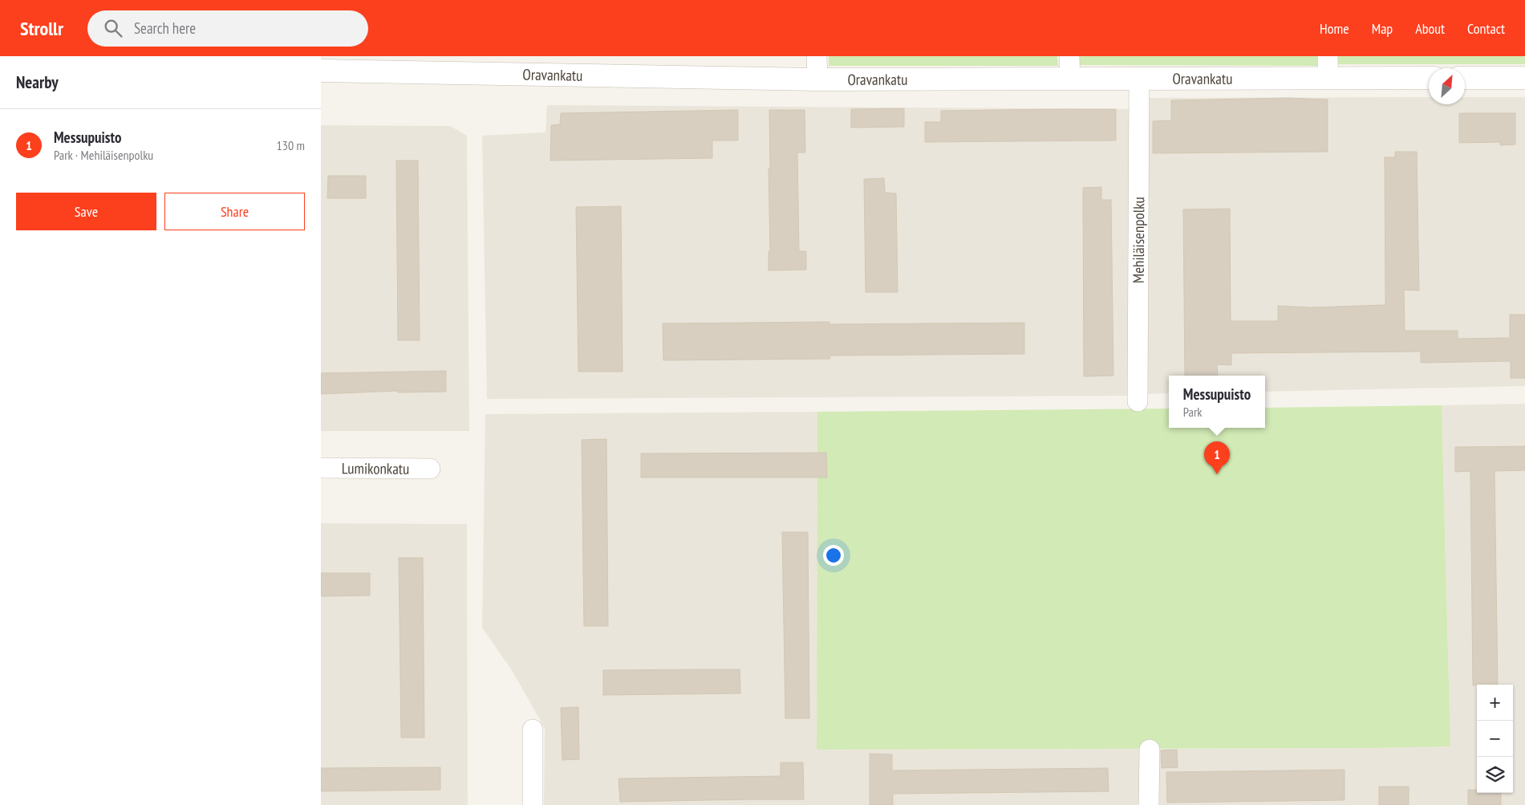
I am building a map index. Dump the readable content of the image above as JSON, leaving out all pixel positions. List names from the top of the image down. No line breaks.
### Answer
{"streets":{"street":["Oravankatu","Mehiläisenpolku","Lumikonkatu"]},"crossings":[["Oravankatu","Mehiläisenpolku"]],"north":"top right","page":{"header":"Strollr","search":"Search here","nav":["Home","Map","About","Contact"],"heading":"Nearby","list":[{"mark":"1","name":"Messupuisto","note":"Park · Mehiläisenpolku","value":"130 m"}],"buttons":["Save","Share"],"popup":["Messupuisto","Park"],"pins":"1","map_buttons":["+","−"]}}
